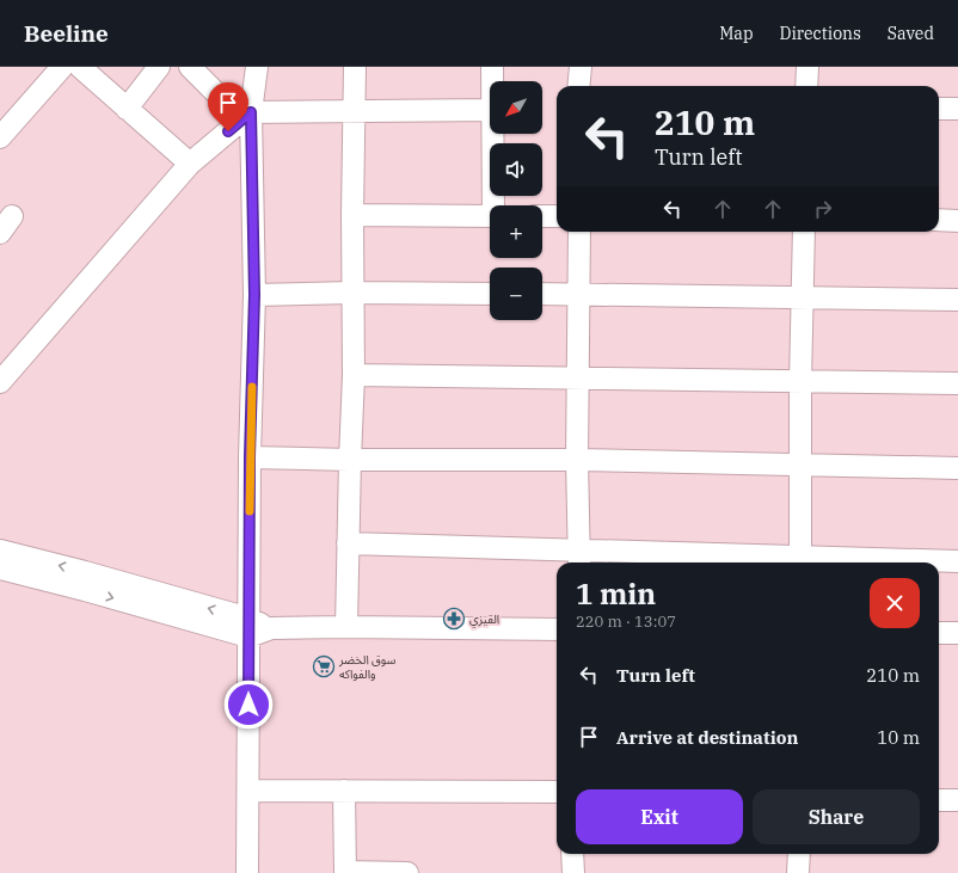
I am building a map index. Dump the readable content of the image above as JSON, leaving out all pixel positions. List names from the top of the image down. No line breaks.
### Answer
{"places":{"pharmacy":["القيزي"],"supermarket":["سوق الخضر والفواكه"]},"north":"bottom left","page":{"header":"Beeline","nav":["Map","Directions","Saved"],"map_buttons":["+","−"],"turn":["210 m","Turn left"],"heading":["1 min","220 m · 13:07"],"list":[{"name":"Turn left","value":"210 m"},{"name":"Arrive at destination","value":"10 m"}],"buttons":["Exit","Share"]}}
